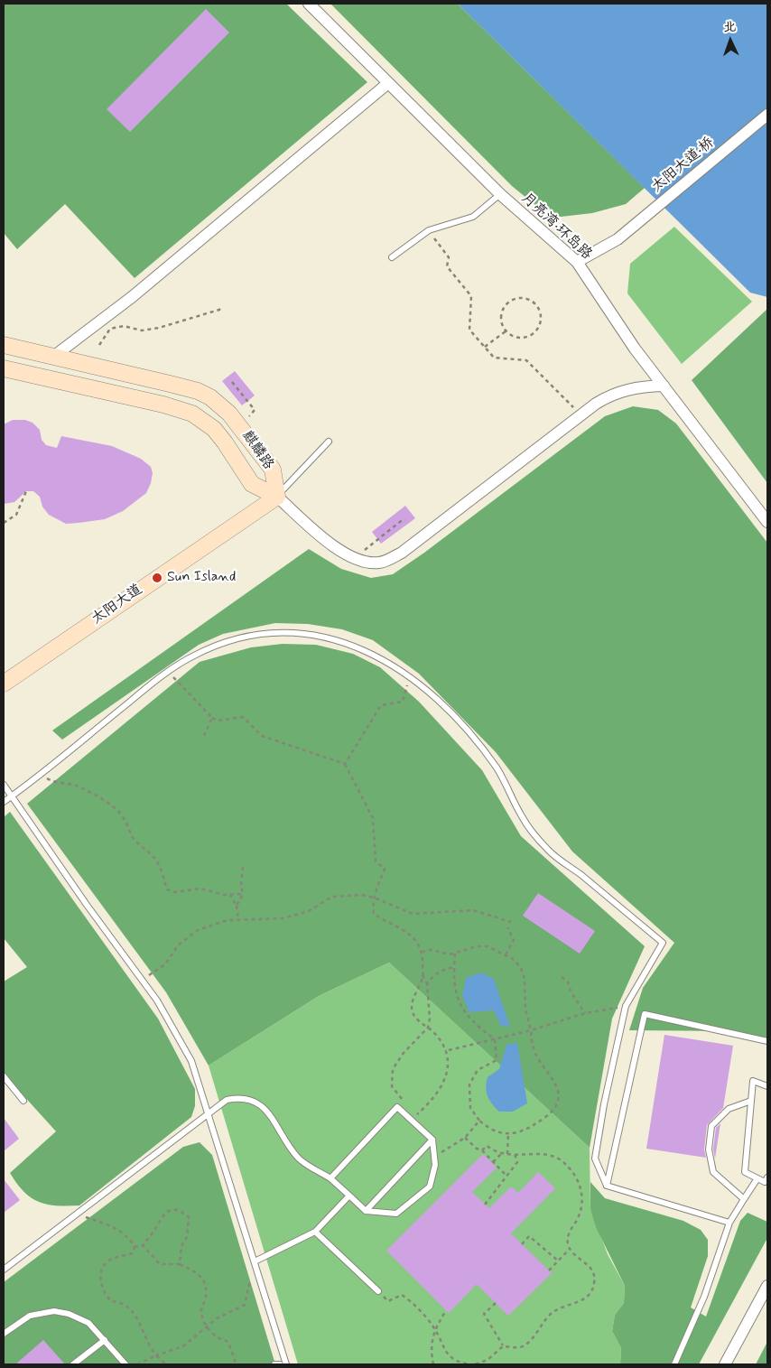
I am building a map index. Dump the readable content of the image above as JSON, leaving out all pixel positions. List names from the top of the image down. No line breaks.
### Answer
{"streets":{"main road":["麒麟路","太阳大道"],"street":["太阳大道·桥","月亮湾·环岛路"]},"crossings":[["太阳大道·桥","月亮湾·环岛路"],["麒麟路","太阳大道"]],"places":["Sun Island"],"north":"top"}
